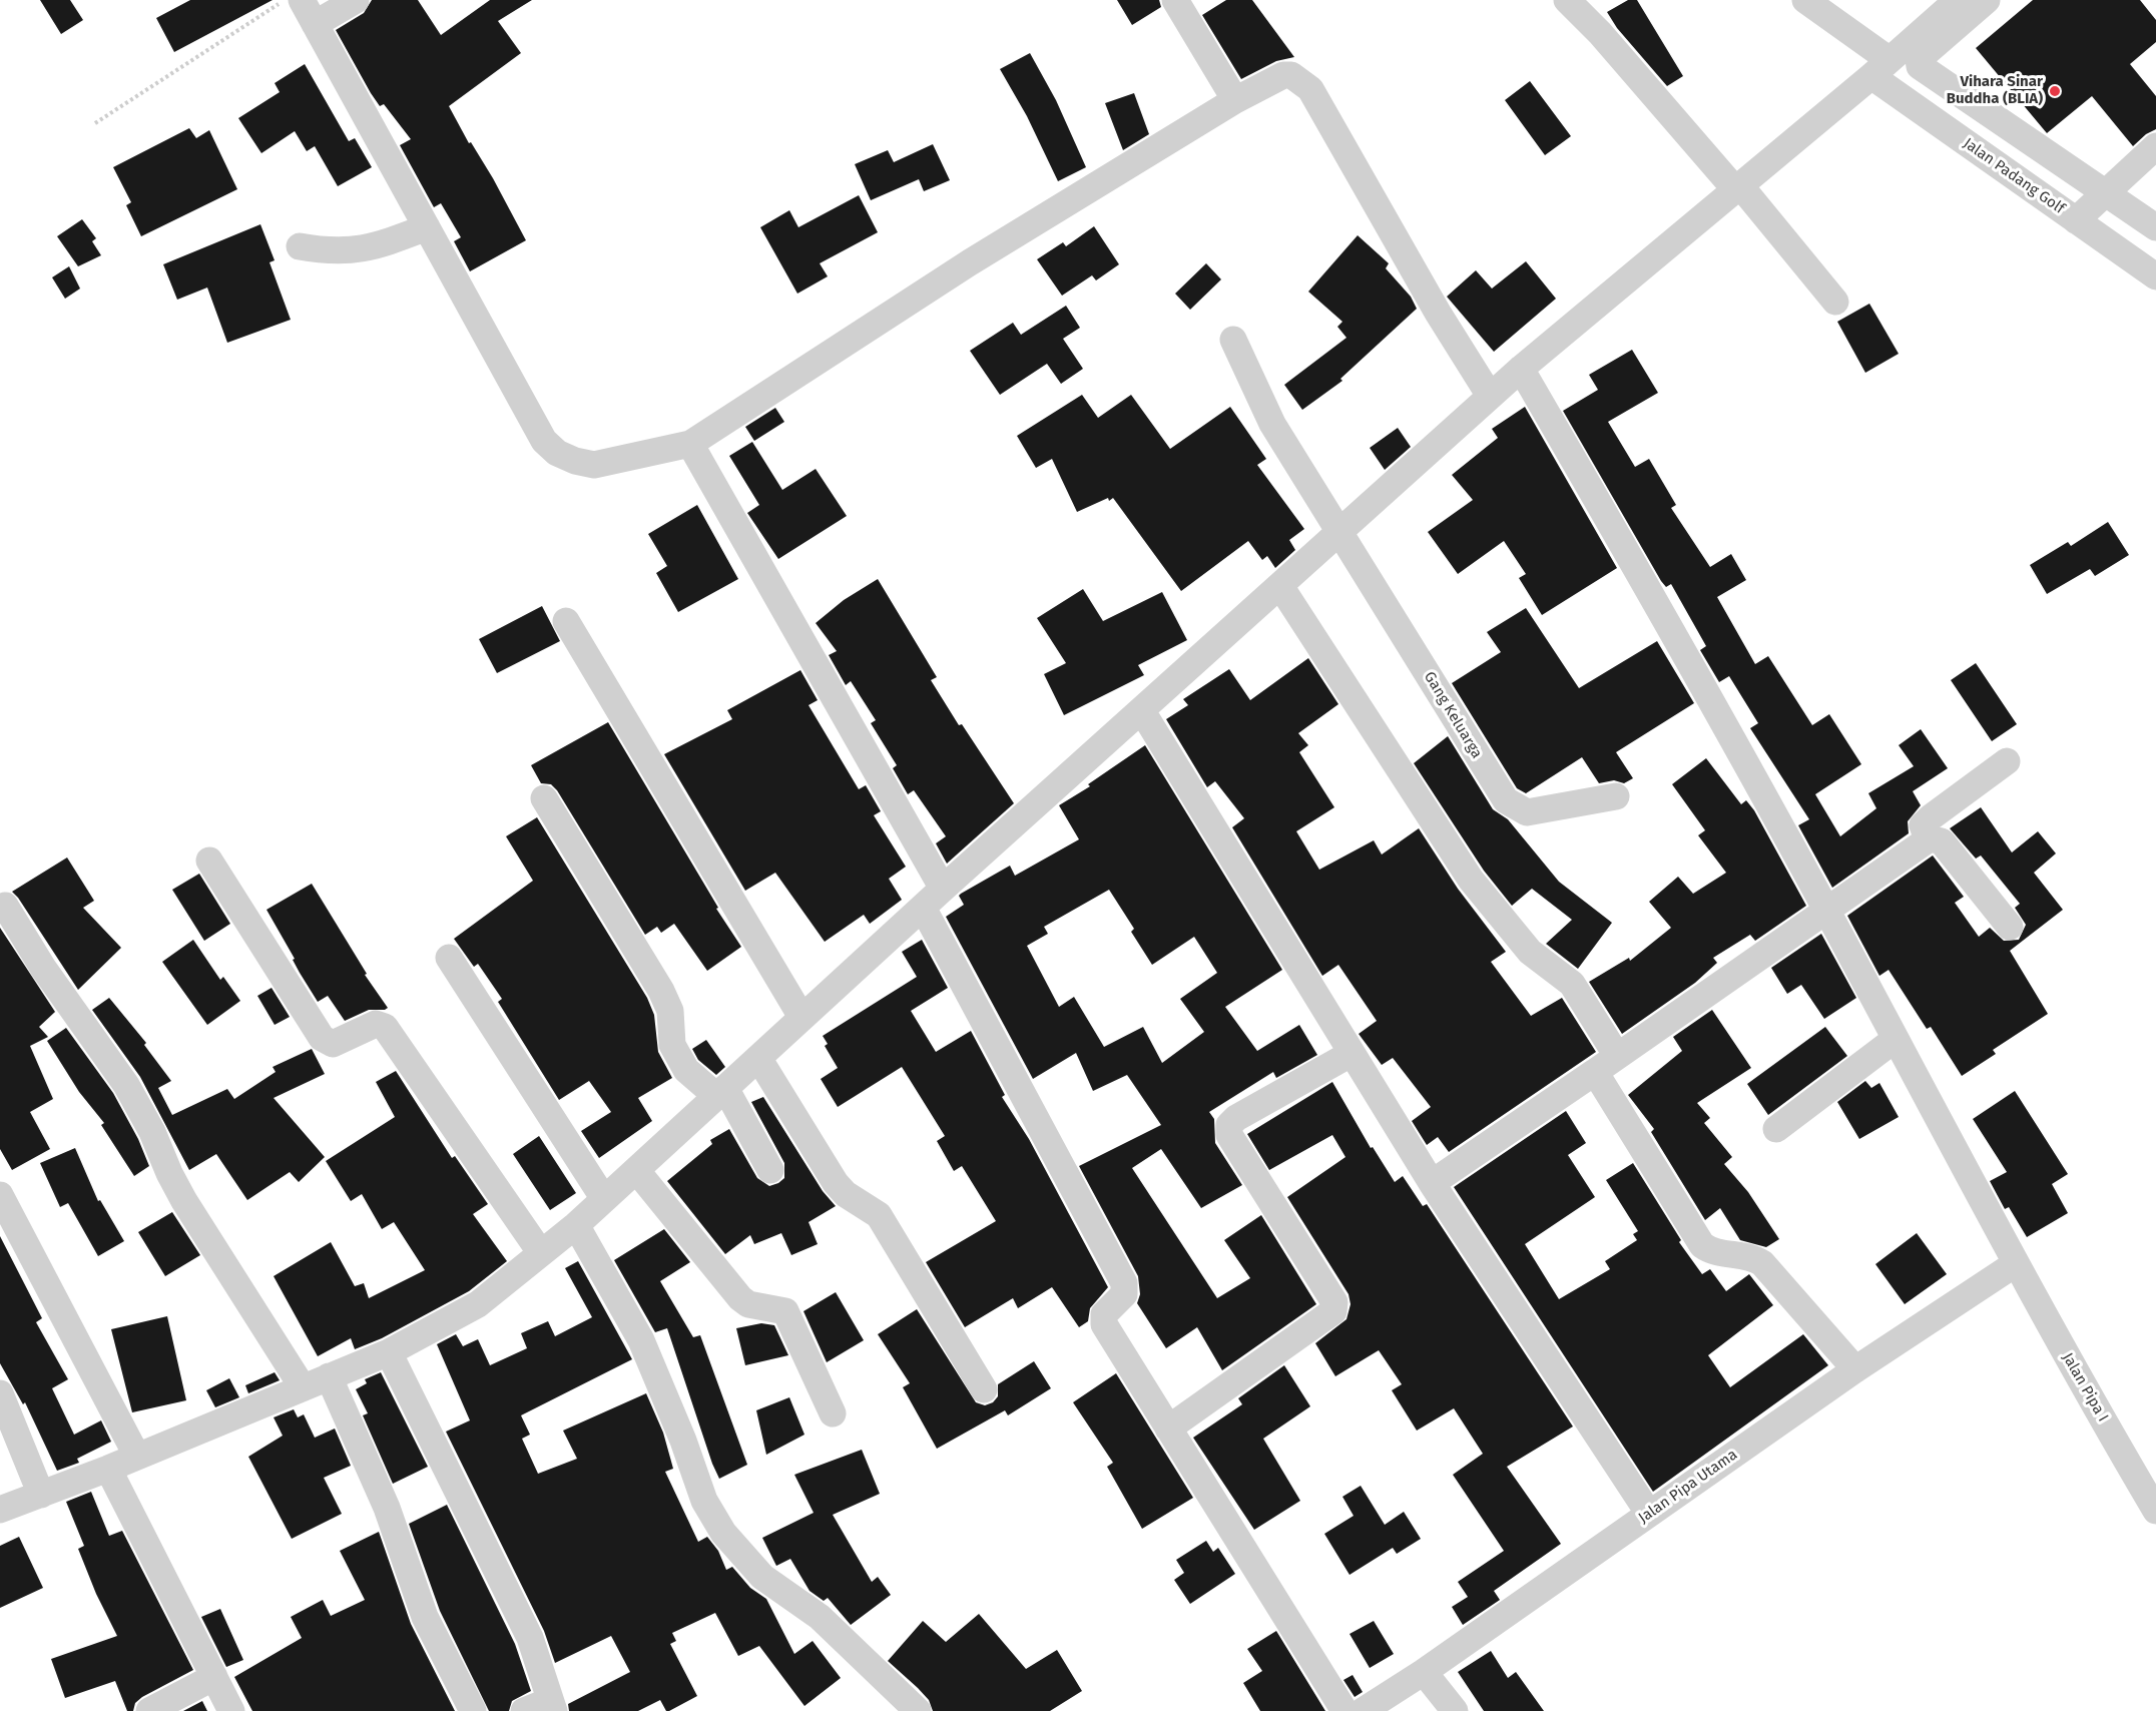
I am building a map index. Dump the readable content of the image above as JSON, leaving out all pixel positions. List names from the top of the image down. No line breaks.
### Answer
{"streets":{"street":["Jalan Padang Golf","Gang Keluarga","Jalan Pipa I","Jalan Pipa Utama"]},"crossings":[["Jalan Pipa I","Jalan Pipa Utama"]],"places":["Vihara Sinar Buddha (BLIA)"]}
